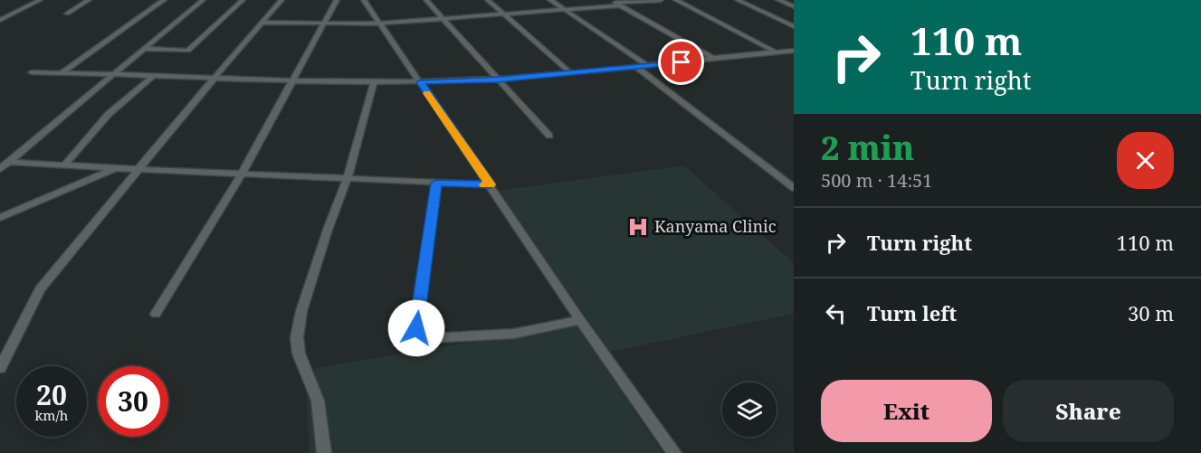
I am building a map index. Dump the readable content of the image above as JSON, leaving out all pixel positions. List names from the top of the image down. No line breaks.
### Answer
{"places":{"hospital":["Kanyama Clinic"]},"page":{"turn":["110 m","Turn right"],"heading":["2 min","500 m · 14:51"],"list":[{"name":"Turn right","value":"110 m"},{"name":"Turn left","value":"30 m"}],"speed":"20 km/h","limit":"30","buttons":["Exit","Share"]}}
